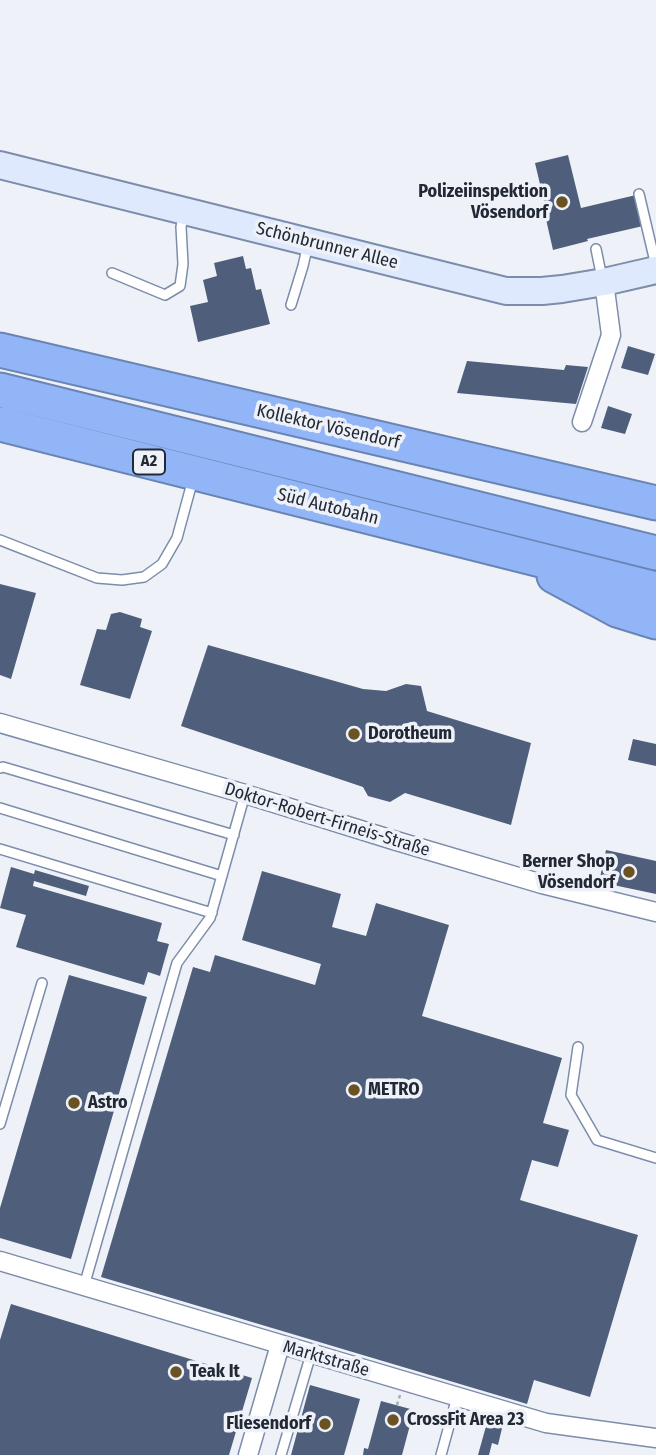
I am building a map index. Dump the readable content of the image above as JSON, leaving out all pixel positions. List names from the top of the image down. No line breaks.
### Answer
{"streets":{"highway":["Kollektor Vösendorf","A2","Süd Autobahn"],"main road":["Schönbrunner Allee"],"street":["Doktor-Robert-Firneis-Straße","Marktstraße"]},"places":["Polizeiinspektion Vösendorf","Dorotheum","Berner Shop Vösendorf","METRO","Astro","Teak It","CrossFit Area 23","Fliesendorf"]}
